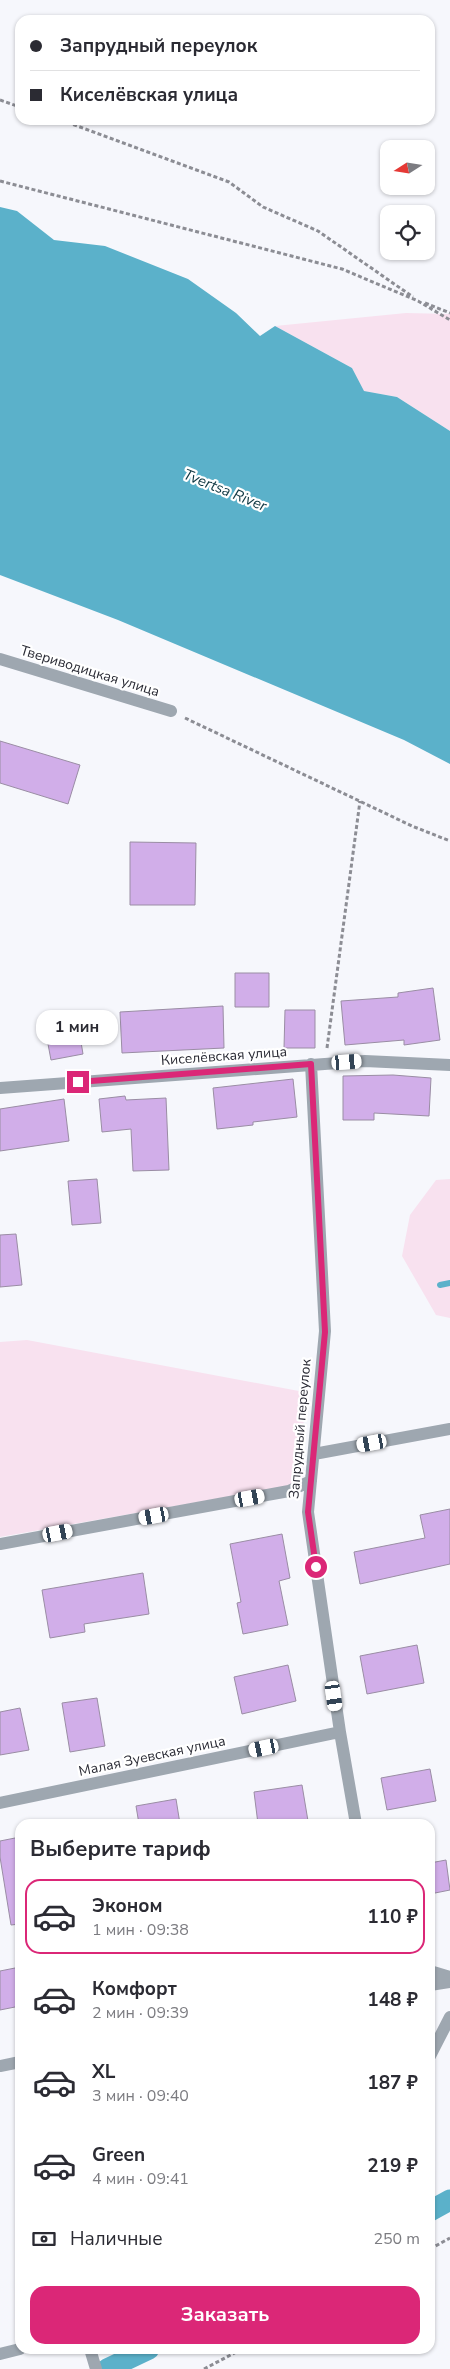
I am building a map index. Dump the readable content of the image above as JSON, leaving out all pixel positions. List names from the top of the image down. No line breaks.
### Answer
{"streets":{"street":["Твериводицкая улица","Киселёвская улица","Запрудный переулок","Малая Зуевская улица"]},"crossings":[["Киселёвская улица","Запрудный переулок"],["Запрудный переулок","Малая Зуевская улица"]],"water":["Tvertsa River"],"north":"left","page":{"banner":["Запрудный переулок","Киселёвская улица"],"bubble":"1 мин","heading":"Выберите тариф","list":[{"name":"Эконом","note":"1 мин · 09:38","value":"110 ₽"},{"name":"Комфорт","note":"2 мин · 09:39","value":"148 ₽"},{"name":"XL","note":"3 мин · 09:40","value":"187 ₽"},{"name":"Green","note":"4 мин · 09:41","value":"219 ₽"}],"pay":["Наличные","250 m"],"buttons":"Заказать"}}
